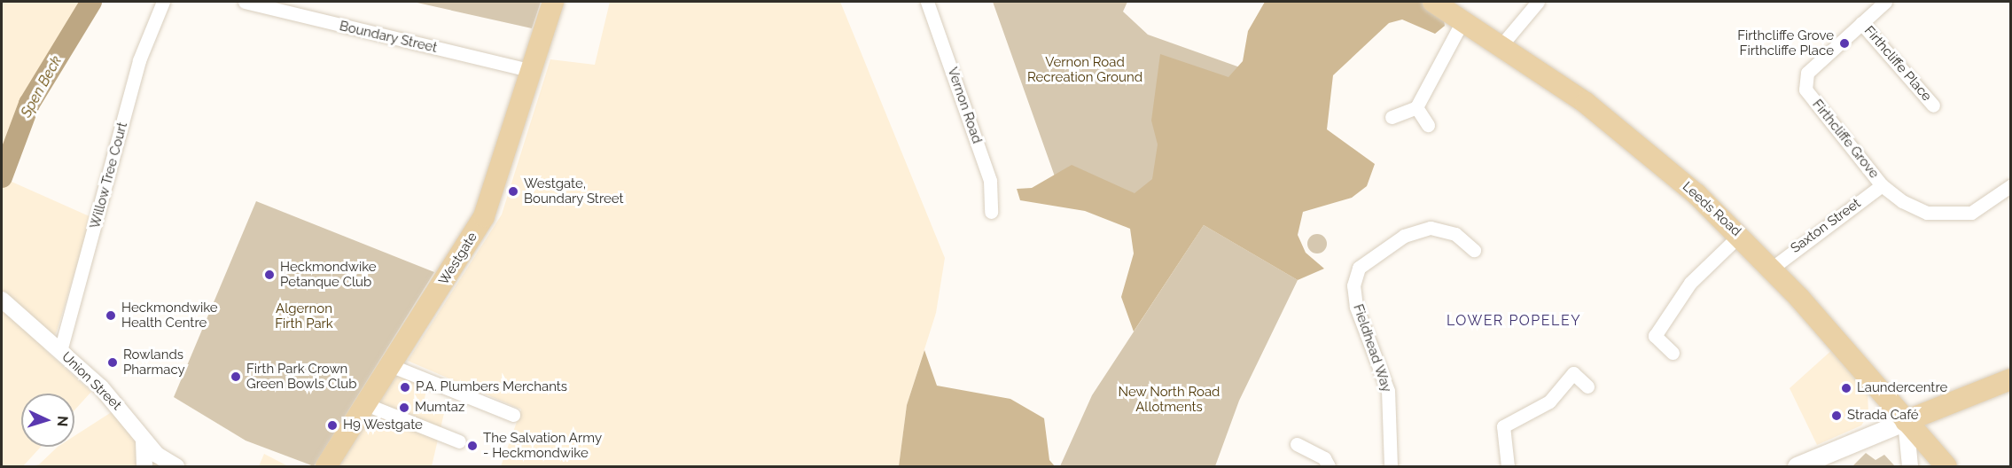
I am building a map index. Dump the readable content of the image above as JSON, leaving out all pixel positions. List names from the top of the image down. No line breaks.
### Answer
{"streets":{"main road":["Leeds Road","Westgate"],"street":["Boundary Street","Firthcliffe Place","Vernon Road","Firthcliffe Grove","Willow Tree Court","Saxton Street","Fieldhead Way","Union Street"]},"crossings":[["Boundary Street","Westgate"],["Firthcliffe Place","Firthcliffe Grove"],["Firthcliffe Grove","Saxton Street"],["Willow Tree Court","Union Street"],["Leeds Road","Saxton Street"]],"districts":["LOWER POPELEY"],"water":["Spen Beck"],"parks":["Vernon Road Recreation Ground","Algernon Firth Park","New North Road Allotments"],"places":["Firthcliffe Grove Firthcliffe Place","Westgate, Boundary Street","Heckmondwike Petanque Club","Heckmondwike Health Centre","Rowlands Pharmacy","Firth Park Crown Green Bowls Club","P.A. Plumbers Merchants","Laundercentre","Mumtaz","Strada Café","H9 Westgate","The Salvation Army - Heckmondwike"],"north":"right"}
